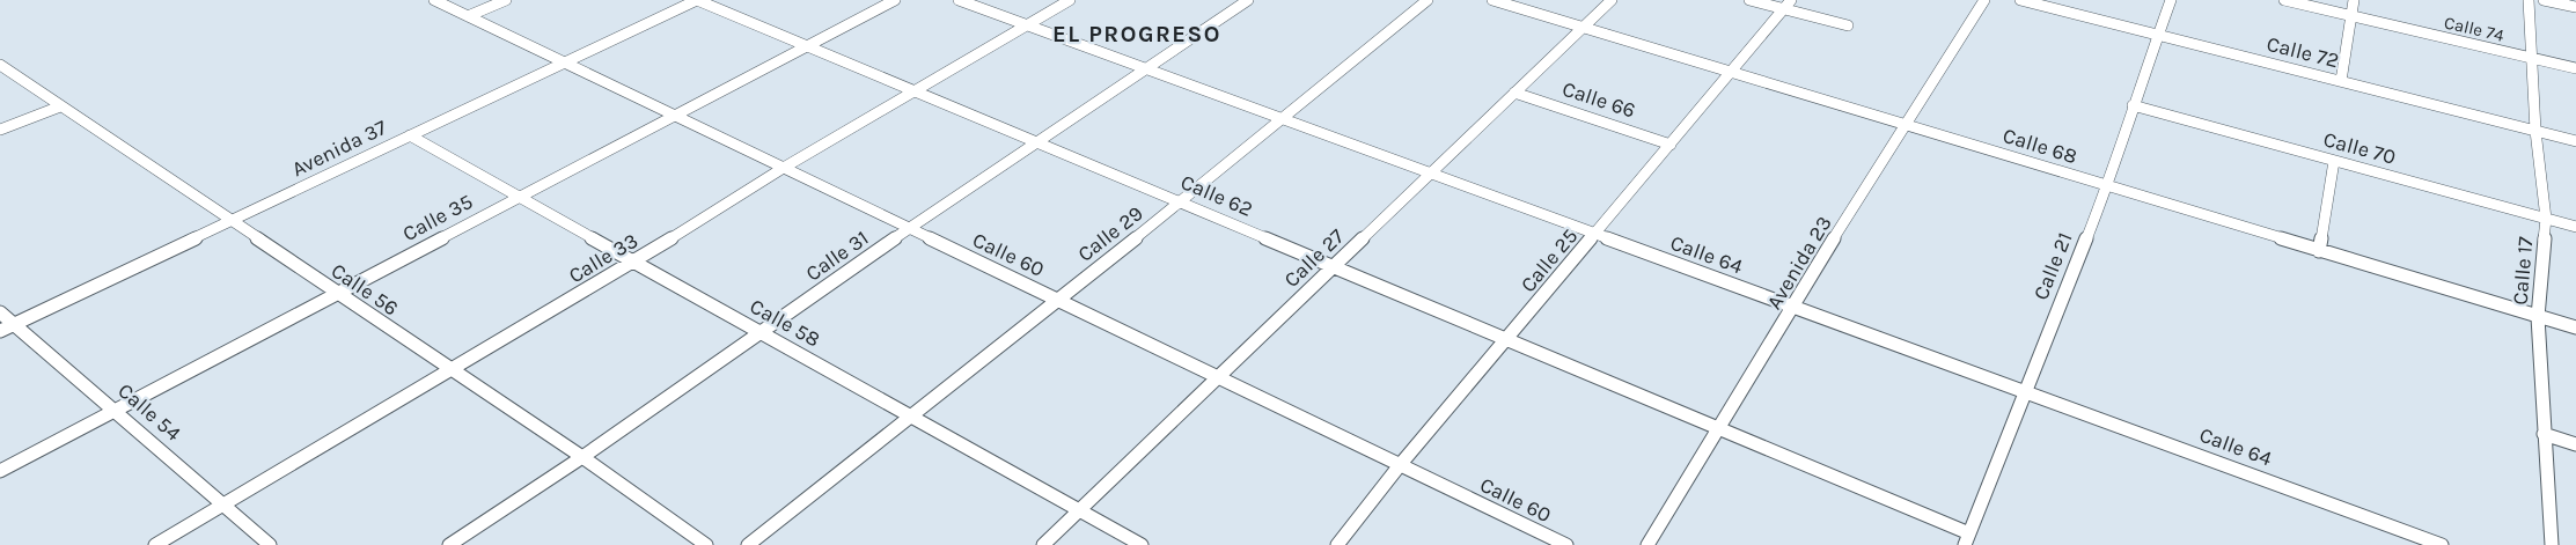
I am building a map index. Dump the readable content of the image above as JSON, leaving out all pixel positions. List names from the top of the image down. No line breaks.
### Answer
{"streets":{"street":["Calle 74","Calle 72","Calle 66","Calle 68","Avenida 37","Calle 70","Calle 62","Calle 35","Calle 29","Calle 60","Calle 64","Calle 31","Calle 33","Calle 27","Calle 25","Avenida 23","Calle 21","Calle 17","Calle 56","Calle 58","Calle 54"]},"crossings":[["Calle 74","Calle 17"],["Calle 72","Calle 21"],["Calle 72","Calle 17"],["Calle 66","Calle 27"],["Calle 66","Calle 25"],["Calle 68","Calle 27"],["Calle 68","Calle 25"],["Calle 68","Avenida 23"],["Calle 68","Calle 21"],["Calle 68","Calle 17"],["Avenida 37","Calle 62"],["Avenida 37","Calle 60"],["Avenida 37","Calle 56"],["Avenida 37","Calle 58"],["Avenida 37","Calle 54"],["Calle 70","Calle 21"],["Calle 70","Calle 17"],["Calle 62","Calle 35"],["Calle 62","Calle 29"],["Calle 62","Calle 31"],["Calle 62","Calle 33"],["Calle 62","Calle 27"],["Calle 62","Calle 25"],["Calle 62","Avenida 23"],["Calle 62","Calle 21"],["Calle 35","Calle 60"],["Calle 35","Calle 56"],["Calle 35","Calle 58"],["Calle 35","Calle 54"],["Calle 29","Calle 60"],["Calle 29","Calle 64"],["Calle 29","Calle 58"],["Calle 60","Calle 31"],["Calle 60","Calle 33"],["Calle 60","Calle 27"],["Calle 60","Calle 25"],["Calle 64","Calle 31"],["Calle 64","Calle 33"],["Calle 64","Calle 27"],["Calle 64","Calle 25"],["Calle 64","Avenida 23"],["Calle 64","Calle 21"],["Calle 31","Calle 56"],["Calle 31","Calle 58"],["Calle 33","Calle 56"],["Calle 33","Calle 58"],["Calle 33","Calle 54"],["Calle 27","Calle 58"]],"districts":["EL PROGRESO"]}
